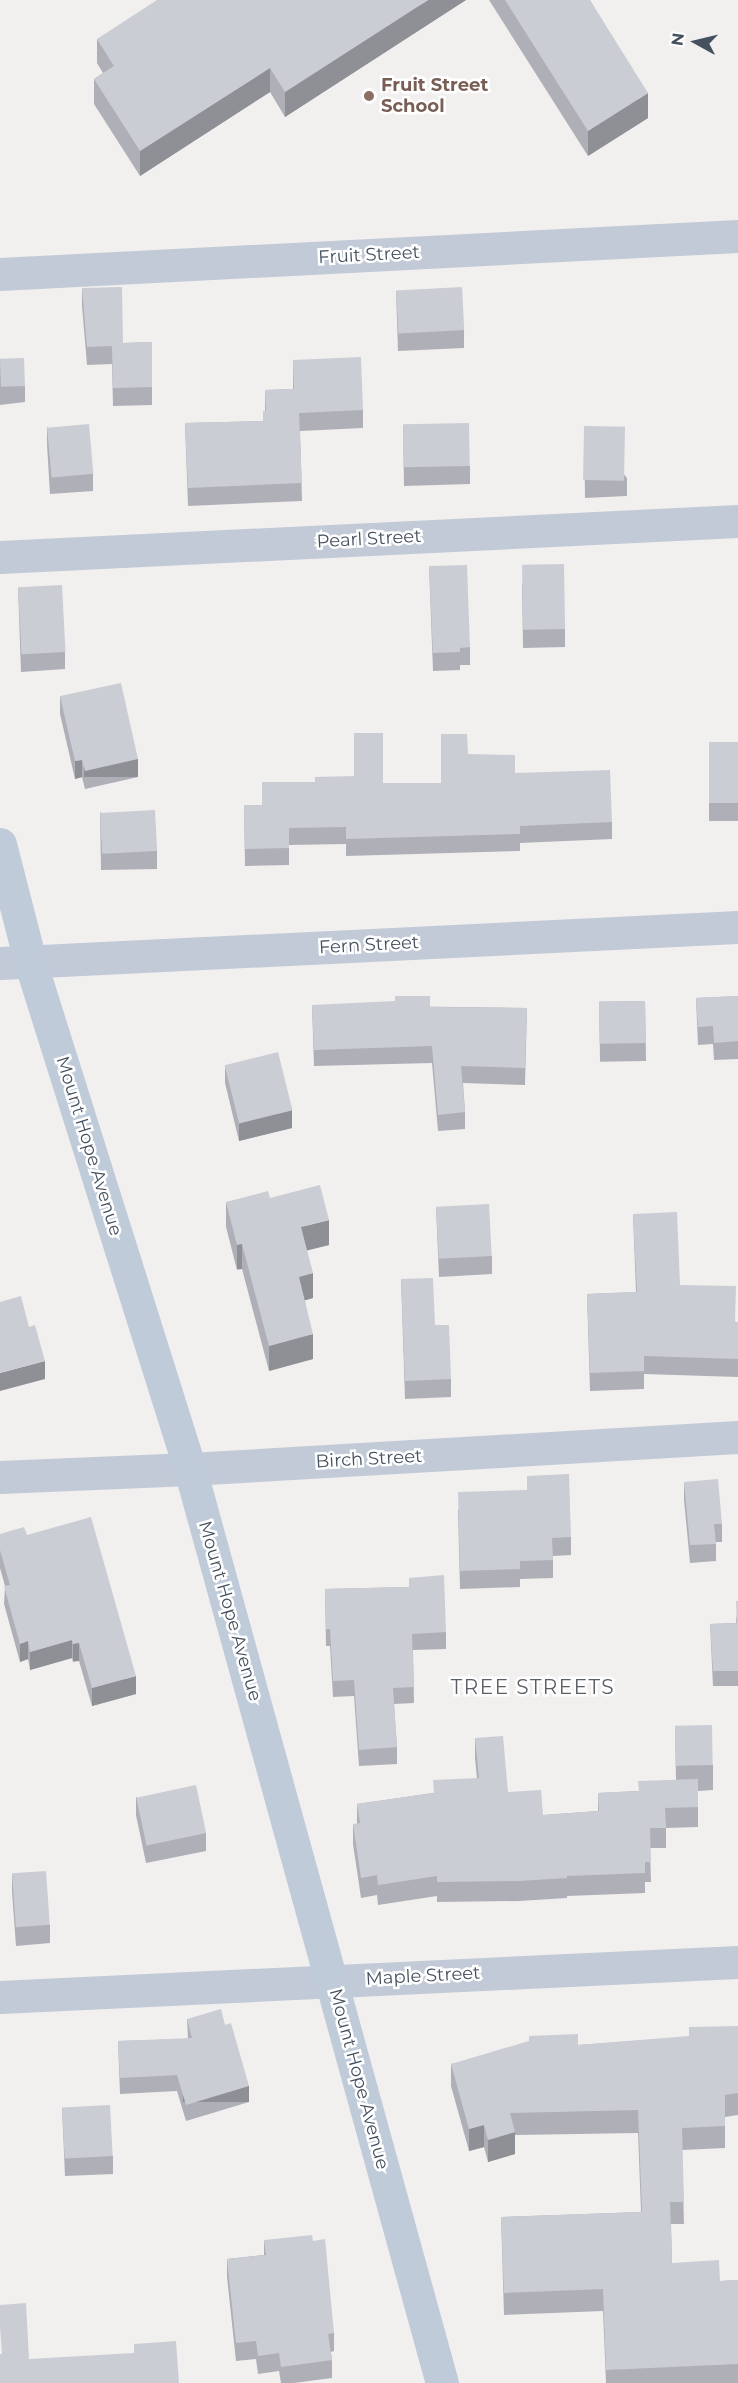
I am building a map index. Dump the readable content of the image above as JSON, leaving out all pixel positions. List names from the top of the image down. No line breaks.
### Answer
{"streets":{"street":["Fruit Street","Pearl Street","Fern Street","Mount Hope Avenue","Birch Street","Maple Street"]},"crossings":[["Fern Street","Mount Hope Avenue"],["Mount Hope Avenue","Birch Street"],["Mount Hope Avenue","Maple Street"]],"districts":["TREE STREETS"],"places":["Fruit Street School"],"north":"left"}
